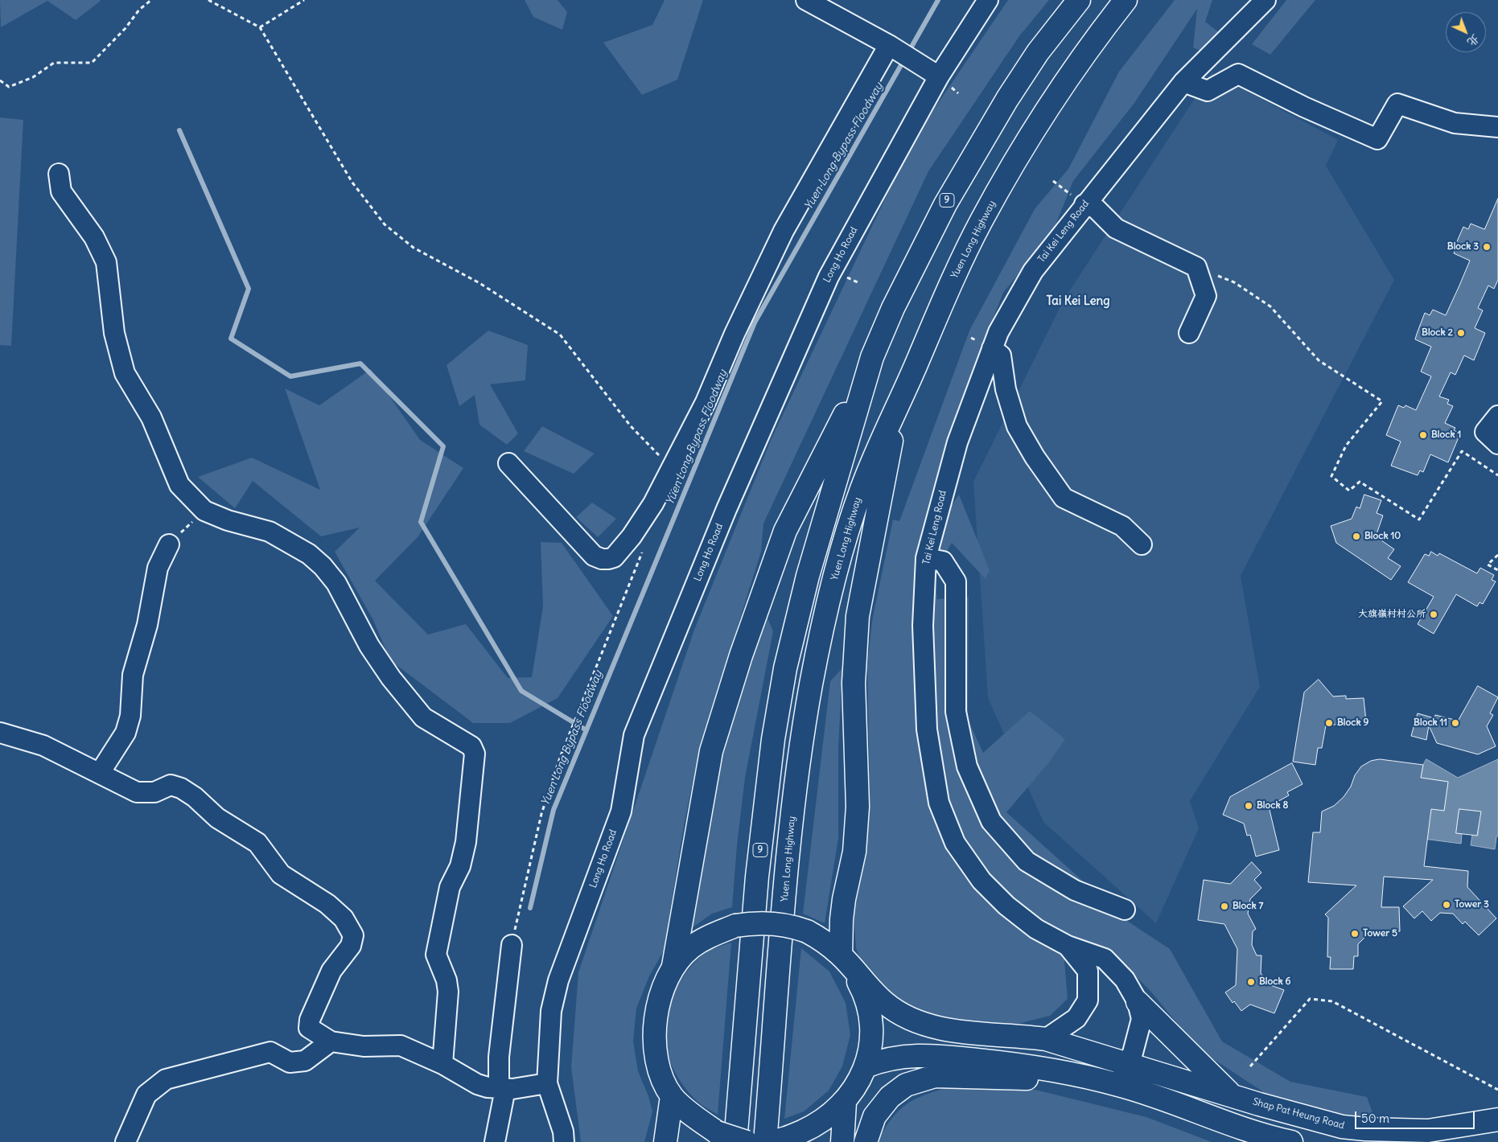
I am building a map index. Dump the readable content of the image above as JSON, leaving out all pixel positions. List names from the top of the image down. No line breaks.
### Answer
{"streets":{"main road":["9","Yuen Long Highway","Shap Pat Heung Road"],"street":["Tai Kei Leng Road","Long Ho Road"]},"crossings":[["Tai Kei Leng Road","Shap Pat Heung Road"]],"districts":["Tai Kei Leng"],"water":["Yuen Long Bypass Floodway"],"places":["Block 3","Block 2","Block 1","Block 10","大旗嶺村村公所","Block 9","Block 11","Block 8","Tower 3","Block 7","Tower 5","Block 6"],"scale_bar":"50 m","north":"bottom right"}
